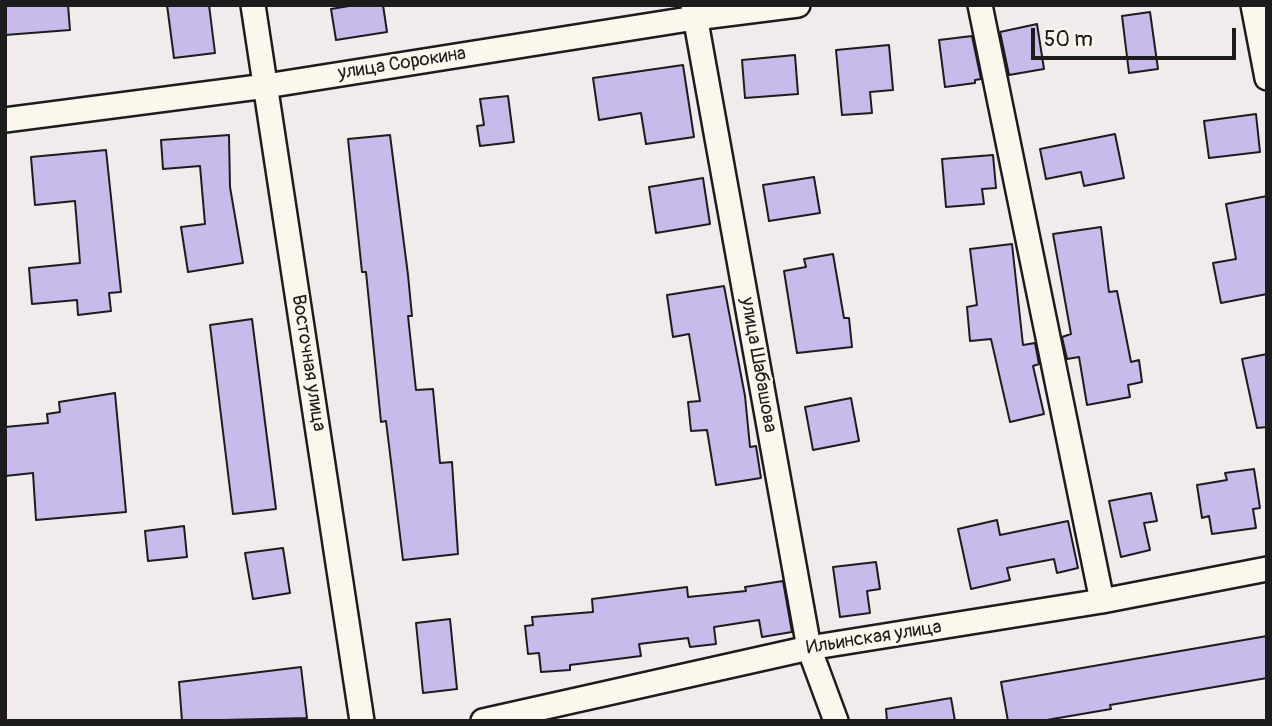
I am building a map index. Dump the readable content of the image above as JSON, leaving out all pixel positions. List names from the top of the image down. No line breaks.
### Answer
{"streets":{"street":["улица Сорокина","Восточная улица","улица Шабашова","Ильинская улица"]},"crossings":[["улица Сорокина","Восточная улица"],["улица Сорокина","улица Шабашова"],["улица Шабашова","Ильинская улица"]],"scale_bar":"50 m"}
